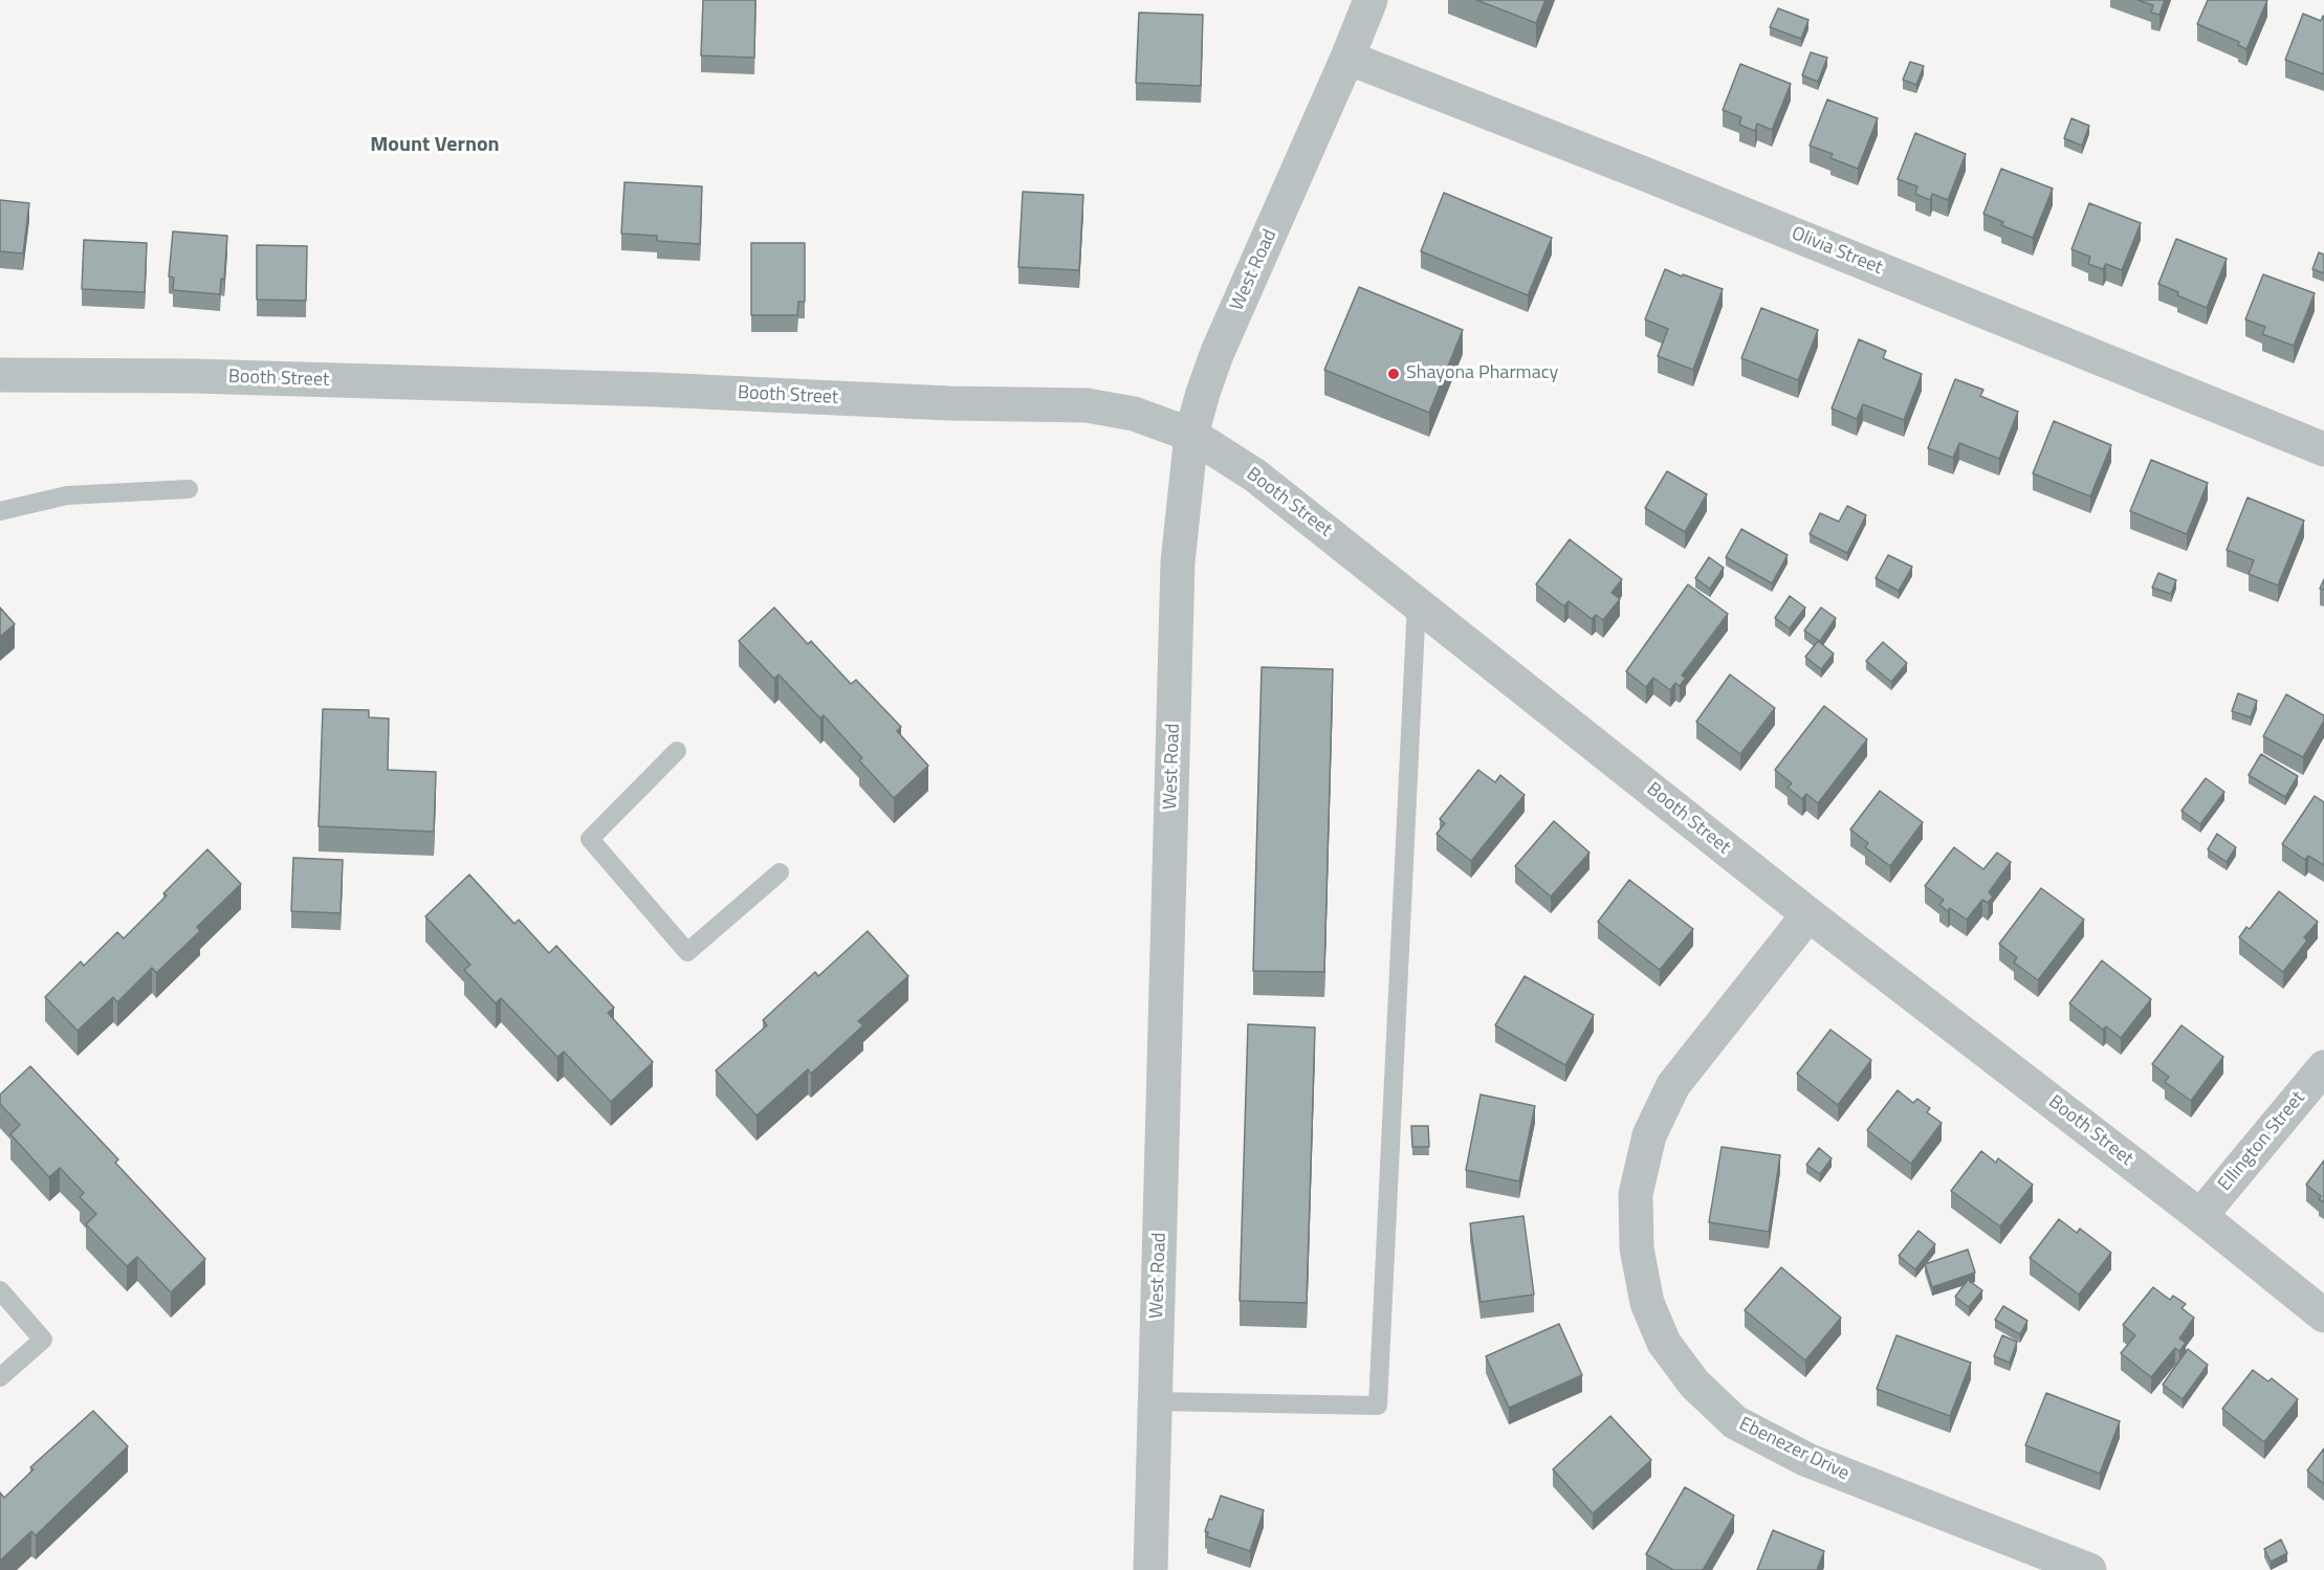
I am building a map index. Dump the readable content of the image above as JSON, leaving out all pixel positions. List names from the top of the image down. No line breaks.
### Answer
{"streets":{"street":["Olivia Street","West Road","Booth Street","Ellington Street","Ebenezer Drive"]},"crossings":[["Olivia Street","West Road"],["West Road","Booth Street"],["Booth Street","Ellington Street"],["Booth Street","Ebenezer Drive"]],"districts":["Mount Vernon"],"places":["Shayona Pharmacy"]}
